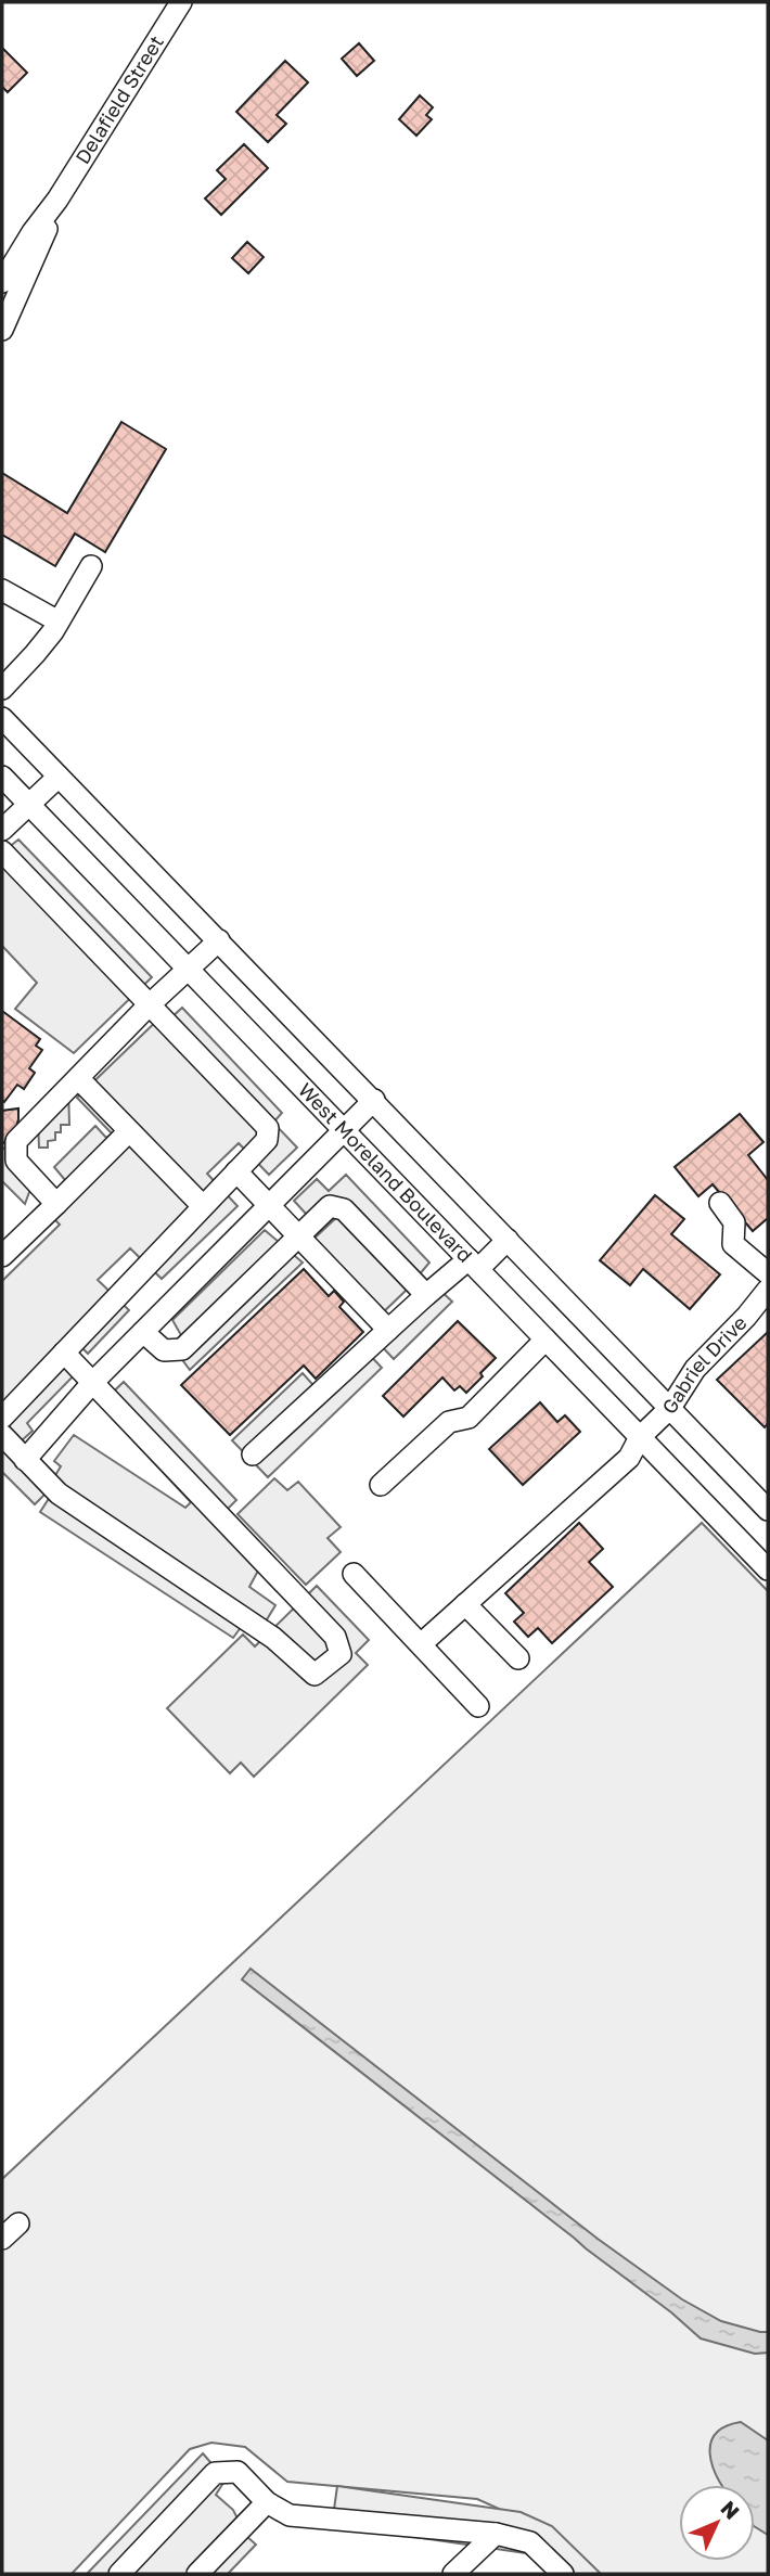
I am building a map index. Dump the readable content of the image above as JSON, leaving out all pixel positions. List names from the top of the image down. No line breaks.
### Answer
{"streets":{"street":["Delafield Street","West Moreland Boulevard","Gabriel Drive"]},"crossings":[["West Moreland Boulevard","Gabriel Drive"]],"north":"top right"}
